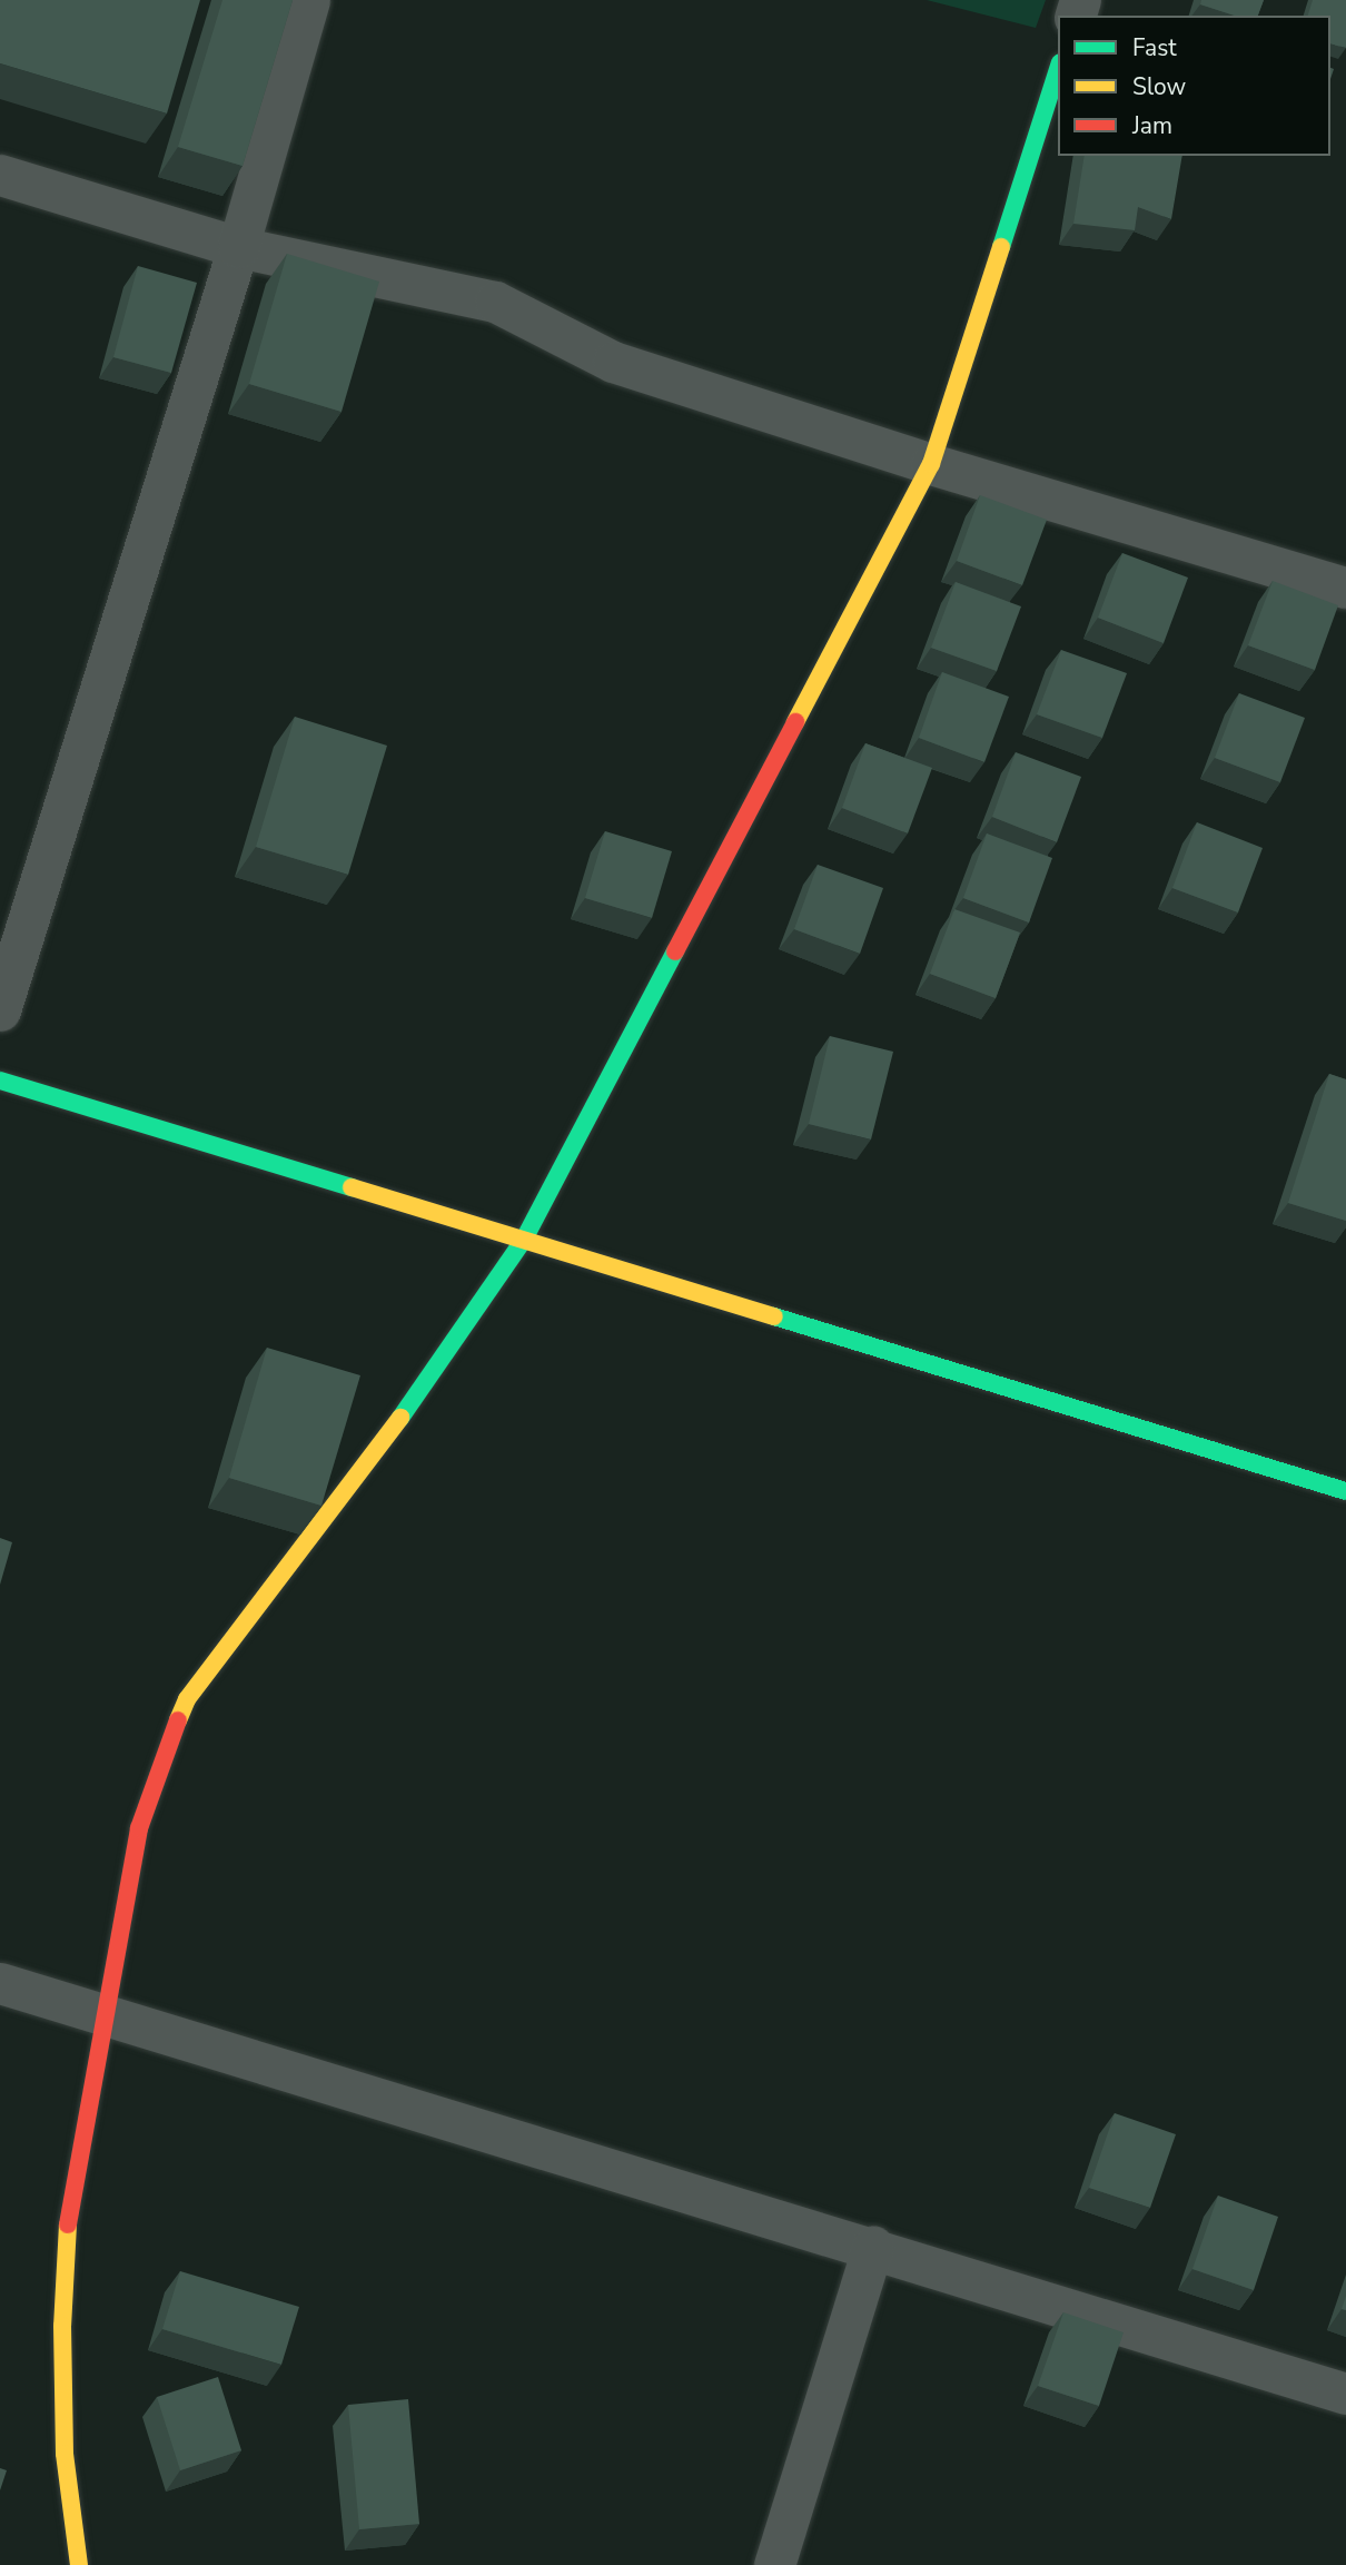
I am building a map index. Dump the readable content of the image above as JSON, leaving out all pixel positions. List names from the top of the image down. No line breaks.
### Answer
{"legend":["Fast","Slow","Jam"]}
